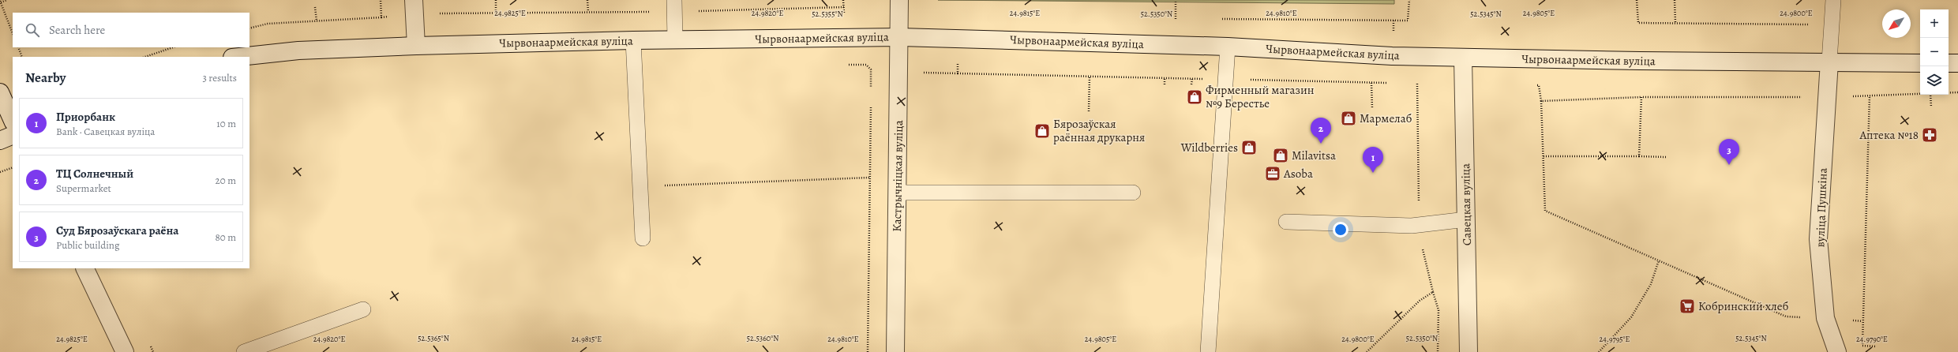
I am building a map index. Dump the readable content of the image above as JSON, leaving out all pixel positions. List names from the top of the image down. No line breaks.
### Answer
{"streets":{"main road":["Чырвонаармейская вуліца","Кастрычніцкая вуліца","Савецкая вуліца","вуліца Пушкіна"]},"crossings":[["Чырвонаармейская вуліца","Кастрычніцкая вуліца"],["Чырвонаармейская вуліца","Савецкая вуліца"],["Чырвонаармейская вуліца","вуліца Пушкіна"]],"places":{"shop":["Фирменный магазин №9 Берестье","Мармелаб","Бярозаўская раённая друкарня","Wildberries","Milavitsa"],"pharmacy":["Аптека №18"],"office":["Asoba"],"supermarket":["Кобринский хлеб"]},"north":"bottom left","page":{"map_buttons":["+","−"],"search":"Search here","heading":["Nearby","3 results"],"list":[{"mark":"1","name":"Приорбанк","note":"Bank · Савецкая вуліца","value":"10 m"},{"mark":"2","name":"ТЦ Солнечный","note":"Supermarket","value":"20 m"},{"mark":"3","name":"Суд Бярозаўскага раёна","note":"Public building","value":"80 m"}],"pins":["2","3","1"]},"coordinates":["24.9825°E","24.9820°E","24.9810°E","24.9800°E","24.9815°E","24.9805°E","52.5355°N","52.5350°N","52.5345°N","52.5365°N","52.5360°N","24.9795°E","24.9790°E"]}
